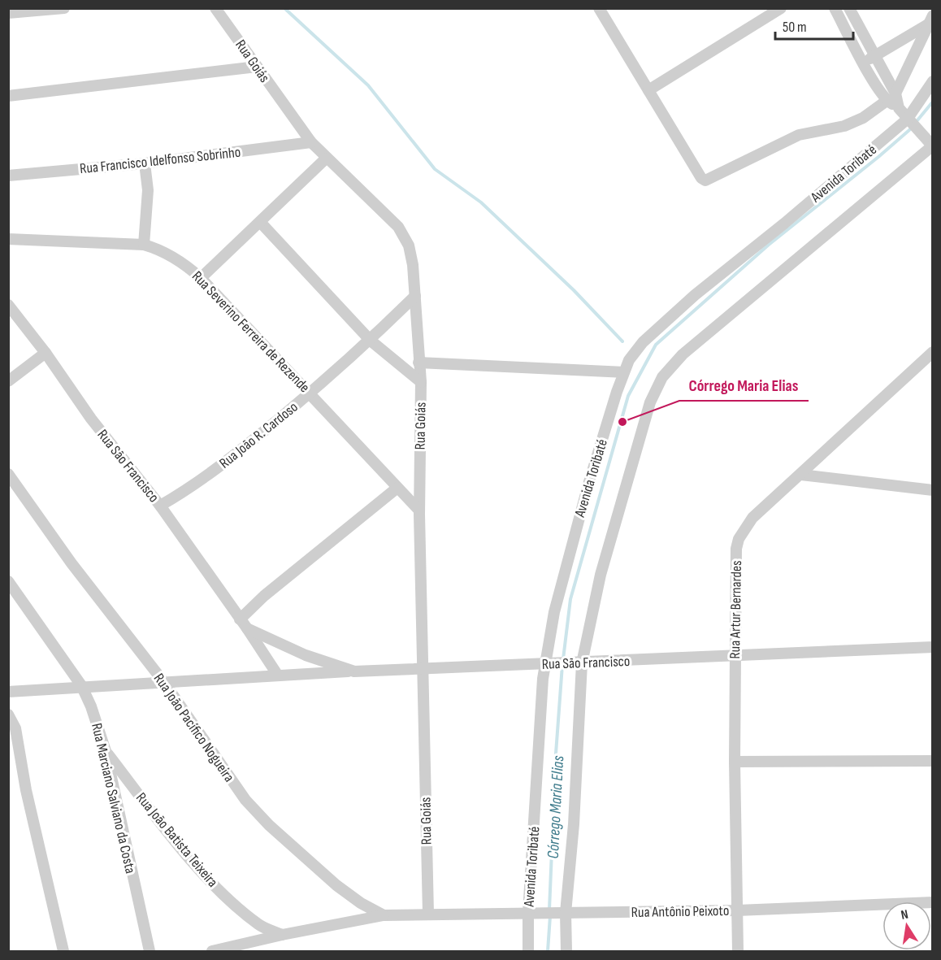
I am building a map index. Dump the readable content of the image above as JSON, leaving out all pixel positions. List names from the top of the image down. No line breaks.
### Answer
{"streets":{"street":["Rua Goiás","Rua Francisco Idelfonso Sobrinho","Avenida Toribaté","Rua Severino Ferreira de Rezende","Rua João R. Cardoso","Rua São Francisco","Rua Artur Bernardes","Rua João Pacífico Nogueira","Rua Marciano Salviano da Costa","Rua João Batista Teixeira","Rua Antônio Peixoto"]},"crossings":[["Rua Goiás","Rua Francisco Idelfonso Sobrinho"],["Rua Goiás","Rua Severino Ferreira de Rezende"],["Rua Goiás","Rua João R. Cardoso"],["Rua Goiás","Rua São Francisco"],["Rua Goiás","Rua Antônio Peixoto"],["Avenida Toribaté","Rua São Francisco"],["Avenida Toribaté","Rua Antônio Peixoto"],["Rua Severino Ferreira de Rezende","Rua João R. Cardoso"],["Rua João R. Cardoso","Rua São Francisco"],["Rua São Francisco","Rua Artur Bernardes"],["Rua Artur Bernardes","Rua Antônio Peixoto"],["Rua Marciano Salviano da Costa","Rua João Batista Teixeira"]],"water":["Córrego Maria Elias"],"places":["Córrego Maria Elias"],"scale_bar":"50 m","north":"top"}
